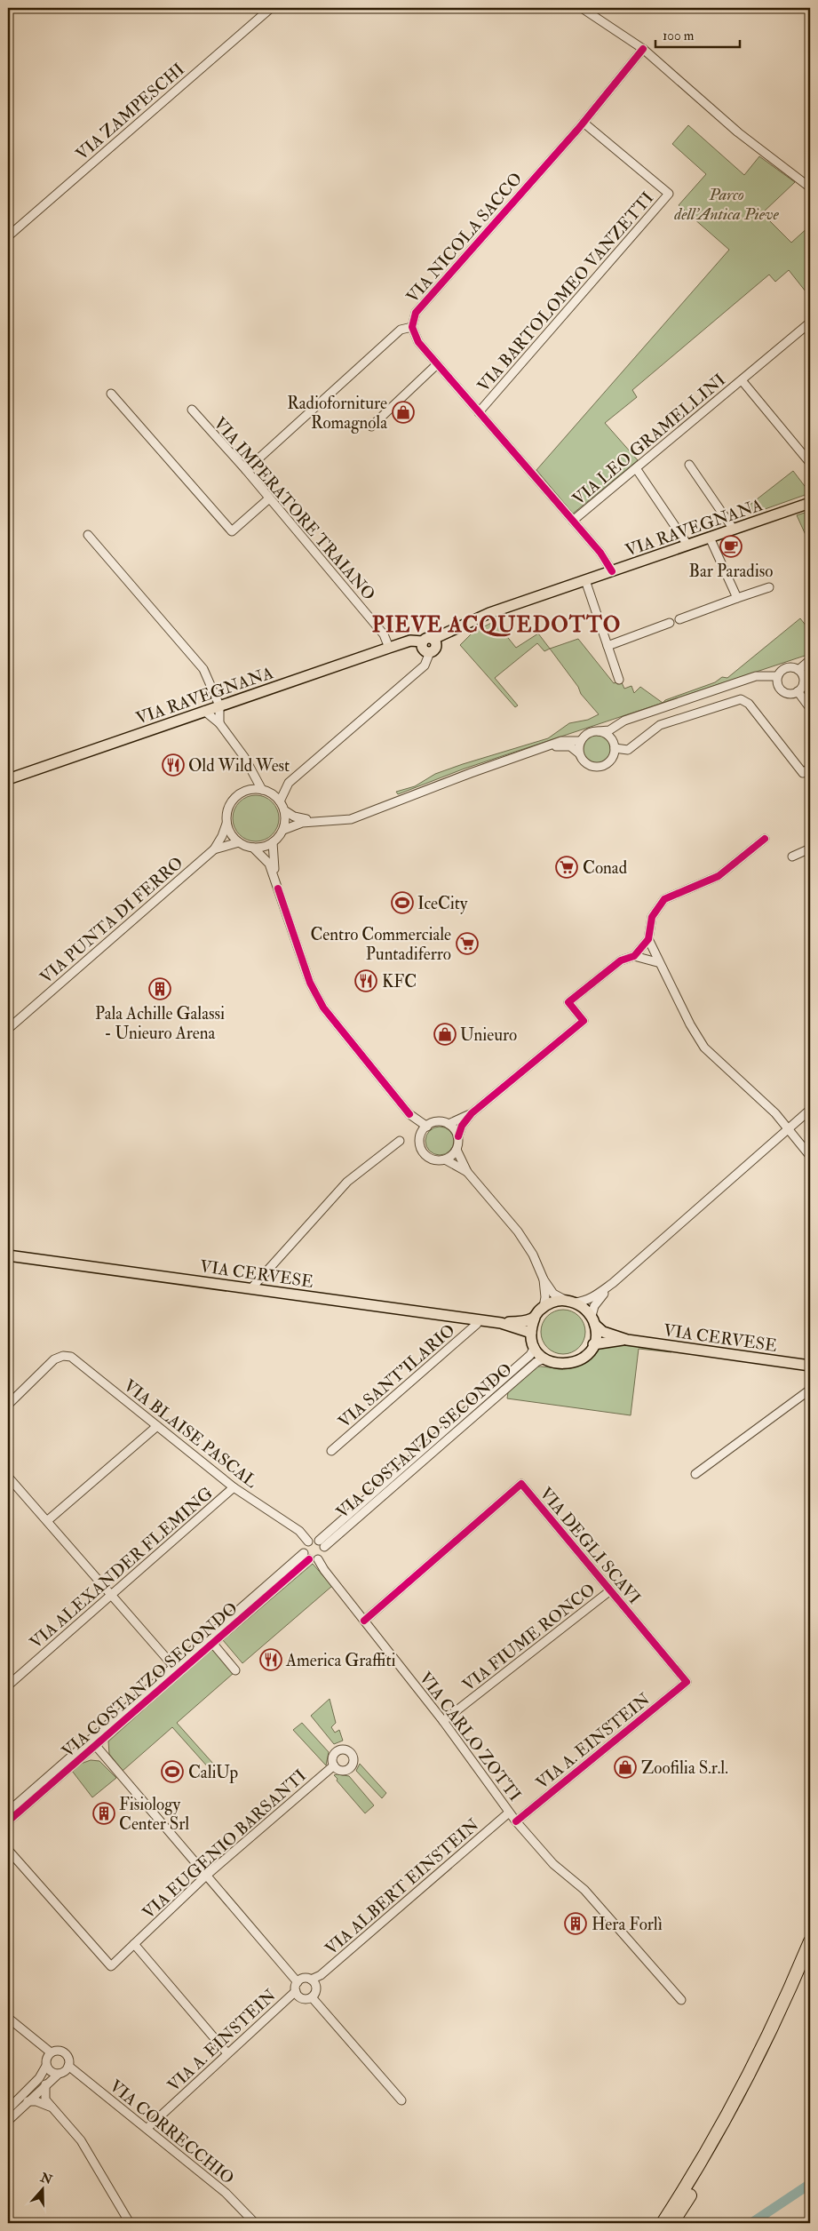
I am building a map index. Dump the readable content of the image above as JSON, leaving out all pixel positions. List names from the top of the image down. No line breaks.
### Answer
{"streets":{"main road":["VIA RAVEGNANA","VIA CERVESE"],"street":["VIA ZAMPESCHI","VIA NICOLA SACCO","VIA BARTOLOMEO VANZETTI","VIA LEO GRAMELLINI","VIA IMPERATORE TRAIANO","VIA PUNTA DI FERRO","VIA SANT'ILARIO","VIA BLAISE PASCAL","VIA COSTANZO SECONDO","VIA DEGLI SCAVI","VIA ALEXANDER FLEMING","VIA FIUME RONCO","VIA CARLO ZOTTI","VIA A. EINSTEIN","VIA EUGENIO BARSANTI","VIA ALBERT EINSTEIN","VIA CORRECCHIO"]},"crossings":[["VIA NICOLA SACCO","VIA BARTOLOMEO VANZETTI"],["VIA NICOLA SACCO","VIA LEO GRAMELLINI"],["VIA NICOLA SACCO","VIA RAVEGNANA"],["VIA IMPERATORE TRAIANO","VIA RAVEGNANA"],["VIA CERVESE","VIA SANT'ILARIO"],["VIA CERVESE","VIA COSTANZO SECONDO"],["VIA BLAISE PASCAL","VIA COSTANZO SECONDO"],["VIA BLAISE PASCAL","VIA ALEXANDER FLEMING"],["VIA BLAISE PASCAL","VIA CARLO ZOTTI"],["VIA COSTANZO SECONDO","VIA CARLO ZOTTI"],["VIA DEGLI SCAVI","VIA FIUME RONCO"],["VIA DEGLI SCAVI","VIA CARLO ZOTTI"],["VIA DEGLI SCAVI","VIA A. EINSTEIN"],["VIA FIUME RONCO","VIA CARLO ZOTTI"],["VIA CARLO ZOTTI","VIA A. EINSTEIN"],["VIA CARLO ZOTTI","VIA ALBERT EINSTEIN"],["VIA A. EINSTEIN","VIA ALBERT EINSTEIN"],["VIA A. EINSTEIN","VIA CORRECCHIO"]],"districts":["PIEVE ACQUEDOTTO"],"parks":["Parco dell'Antica Pieve"],"places":{"shop":["Radioforniture Romagnola","Unieuro","Zoofilia S.r.l."],"cafe":["Bar Paradiso"],"restaurant":["Old Wild West","KFC","America Graffiti"],"supermarket":["Conad","Centro Commerciale Puntadiferro"],"sports":["IceCity","CaliUp"],"building":["Pala Achille Galassi - Unieuro Arena","Fisiology Center Srl","Hera Forlì"]},"scale_bar":"100 m","north":"top"}
